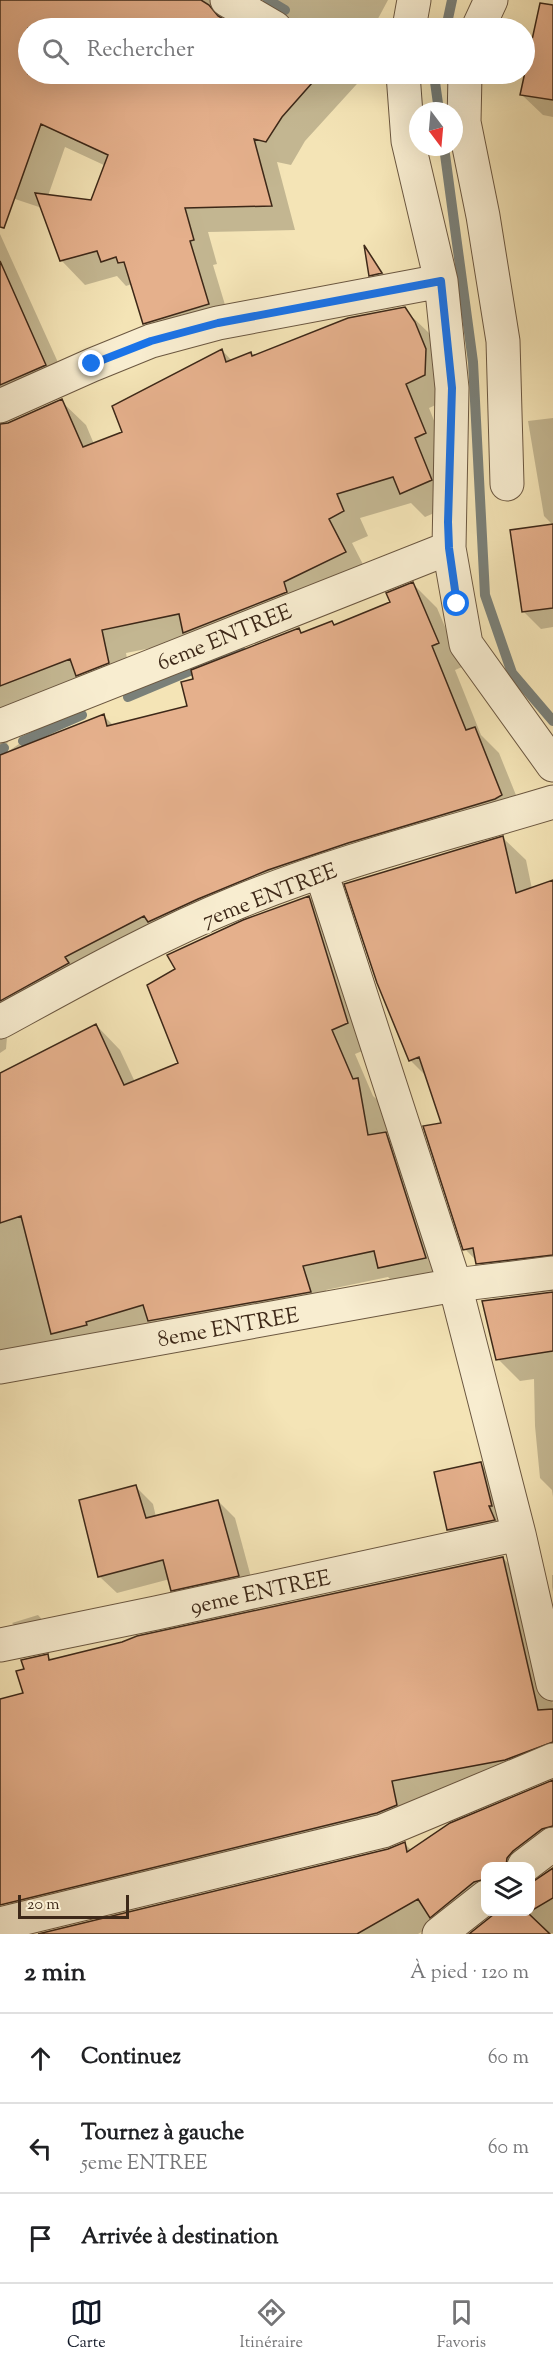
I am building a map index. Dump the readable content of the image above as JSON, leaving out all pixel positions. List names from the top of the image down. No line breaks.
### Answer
{"streets":{"street":["6eme ENTREE","7eme ENTREE","8eme ENTREE","9eme ENTREE"]},"scale_bar":"20 m","north":"bottom","page":{"search":"Rechercher","scale":"20 m","heading":["2 min","À pied · 120 m"],"list":[["Continuez","60 m"],["Tournez à gauche","5eme ENTREE","60 m"],"Arrivée à destination"],"nav":["Carte","Itinéraire","Favoris"]}}
